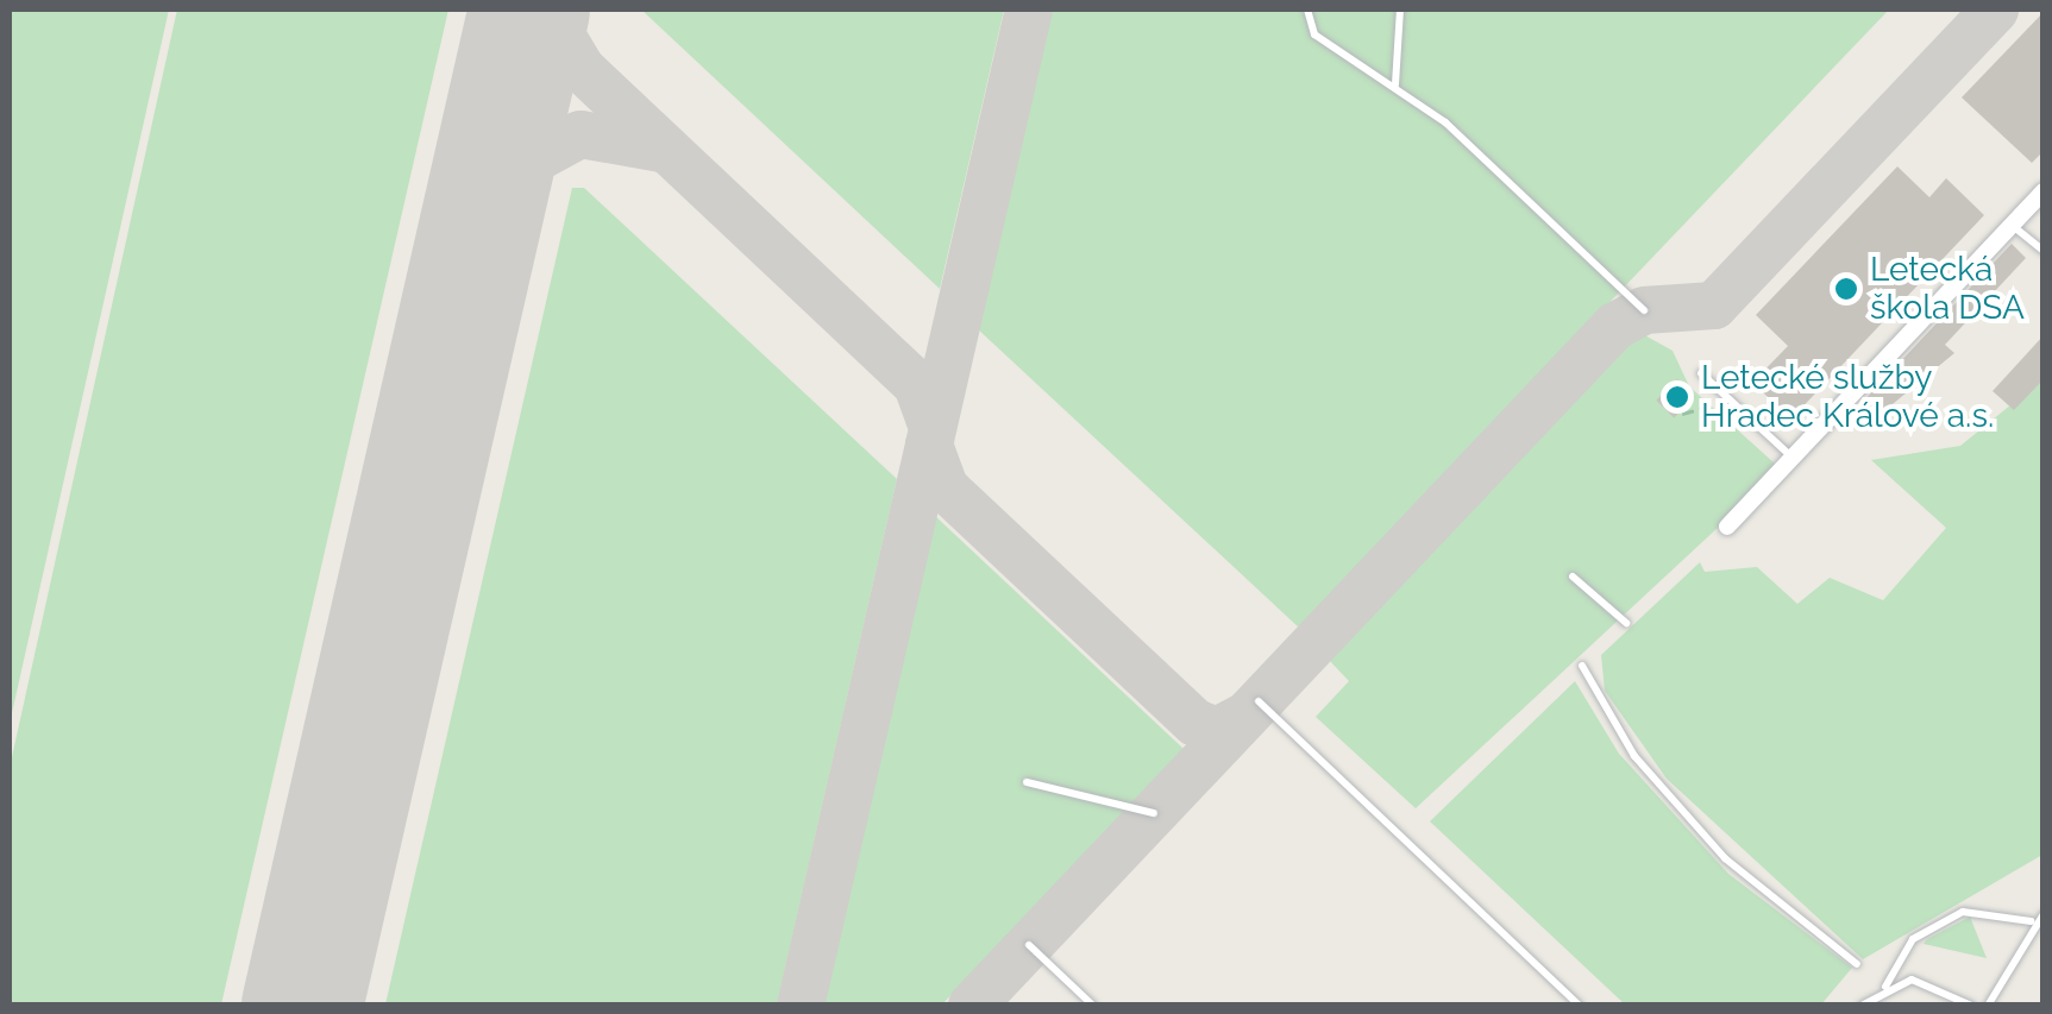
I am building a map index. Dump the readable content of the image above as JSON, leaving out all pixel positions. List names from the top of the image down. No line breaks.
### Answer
{"places":["Letecká škola DSA","Letecké služby Hradec Králové a.s."]}
